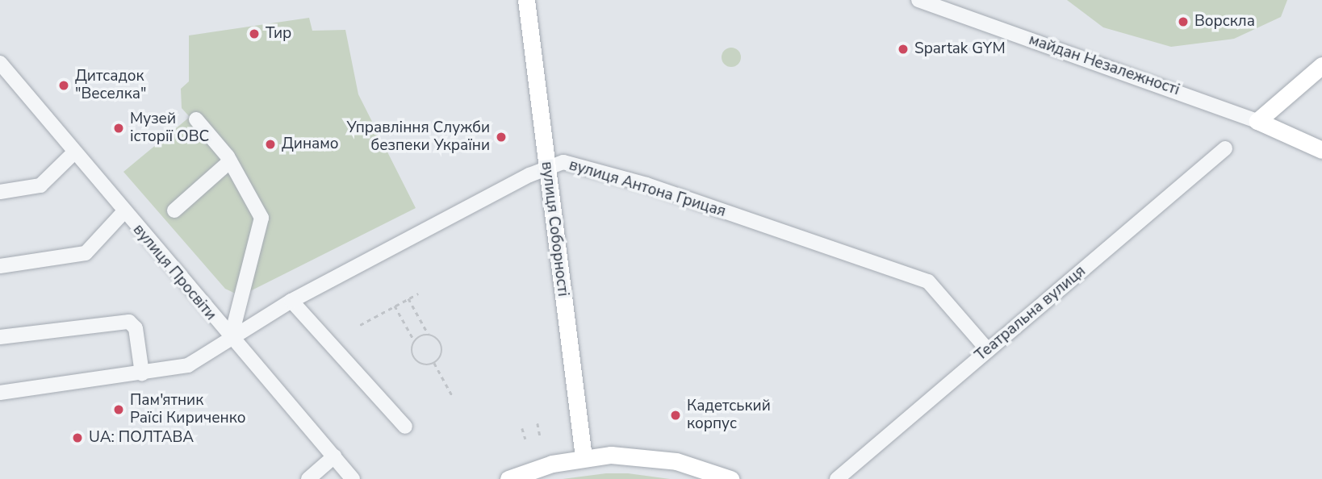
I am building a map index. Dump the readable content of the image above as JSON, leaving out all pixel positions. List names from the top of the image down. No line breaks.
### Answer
{"streets":{"main road":["вулиця Соборності"],"street":["майдан Незалежності","вулиця Антона Грицая","вулиця Просвіти","Театральна вулиця"]},"crossings":[["вулиця Антона Грицая","вулиця Соборності"],["вулиця Антона Грицая","вулиця Просвіти"],["вулиця Антона Грицая","Театральна вулиця"]],"places":["Ворскла","Тир","Spartak GYM","Дитсадок \"Веселка\"","Музей історії ОВС","Управління Служби безпеки України","Динамо","Пам'ятник Раїсі Кириченко","Кадетський корпус","UA: ПОЛТАВА"]}
